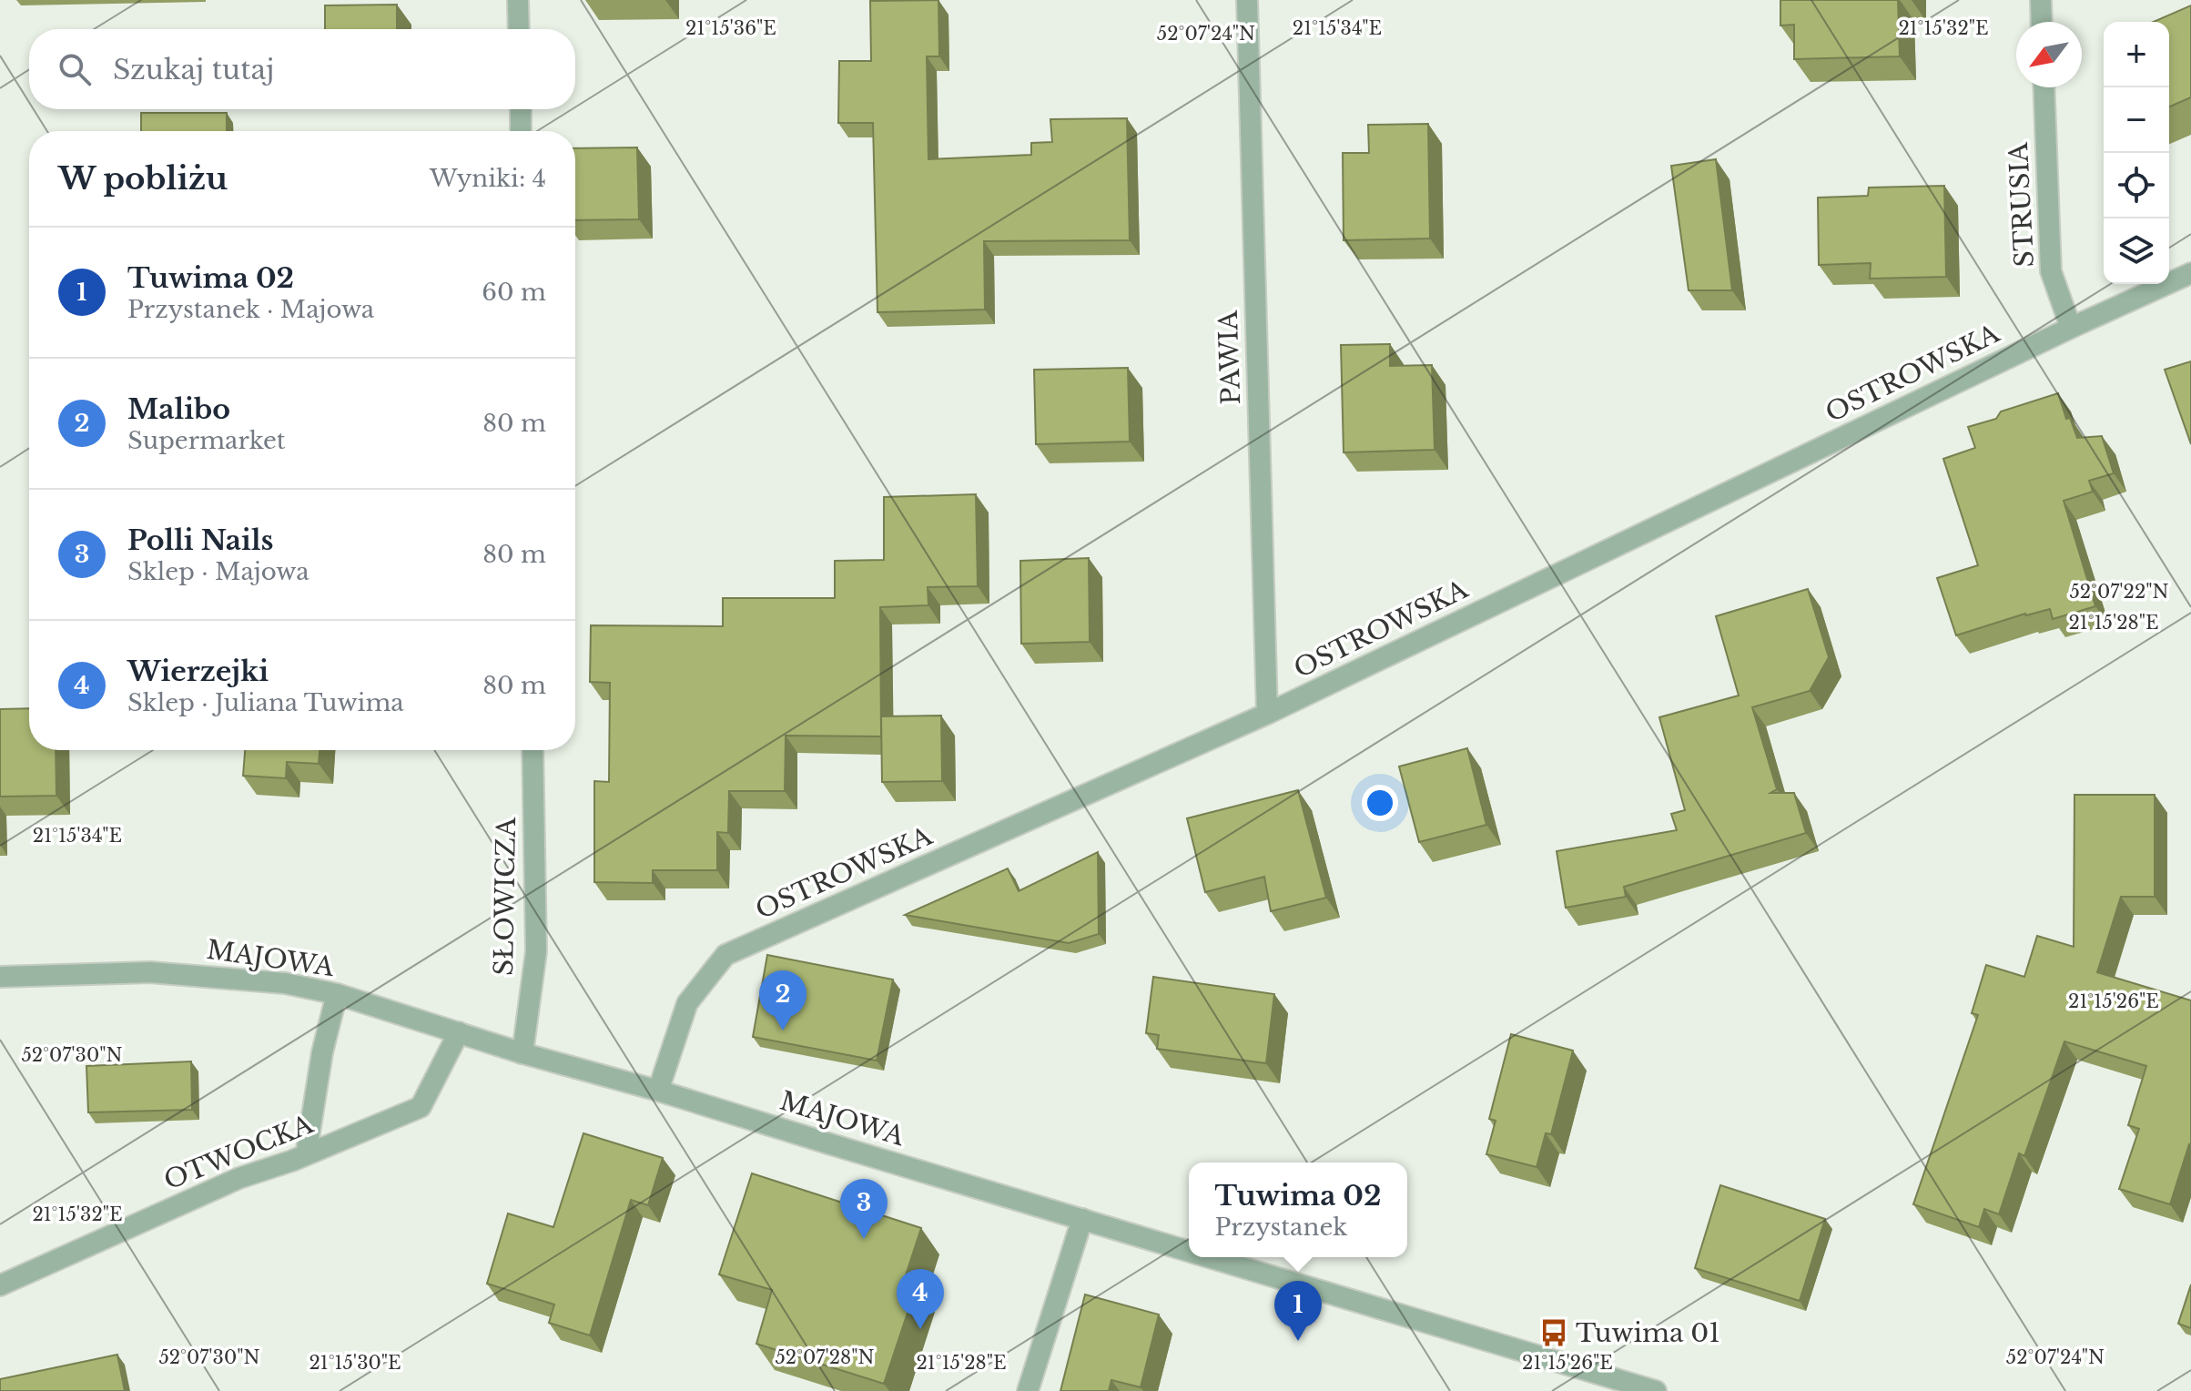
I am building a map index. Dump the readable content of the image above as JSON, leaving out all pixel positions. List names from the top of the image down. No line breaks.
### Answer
{"streets":{"street":["STRUSIA","PAWIA","OSTROWSKA","SŁOWICZA","MAJOWA","OTWOCKA"]},"crossings":[["STRUSIA","OSTROWSKA"],["PAWIA","OSTROWSKA"],["OSTROWSKA","MAJOWA"],["SŁOWICZA","MAJOWA"],["MAJOWA","OTWOCKA"]],"places":{"bus stop":["Tuwima 01"]},"north":"bottom left","page":{"map_buttons":["+","−"],"search":"Szukaj tutaj","heading":["W pobliżu","Wyniki: 4"],"list":[{"mark":"1","name":"Tuwima 02","note":"Przystanek · Majowa","value":"60 m"},{"mark":"2","name":"Malibo","note":"Supermarket","value":"80 m"},{"mark":"3","name":"Polli Nails","note":"Sklep · Majowa","value":"80 m"},{"mark":"4","name":"Wierzejki","note":"Sklep · Juliana Tuwima","value":"80 m"}],"pins":["2","3","4","1"],"popup":["Tuwima 02","Przystanek"]},"coordinates":["21°15'36\"E","21°15'34\"E","21°15'32\"E","52°07'24\"N","52°07'22\"N","21°15'28\"E","21°15'26\"E","52°07'30\"N","52°07'28\"N","21°15'30\"E"]}
